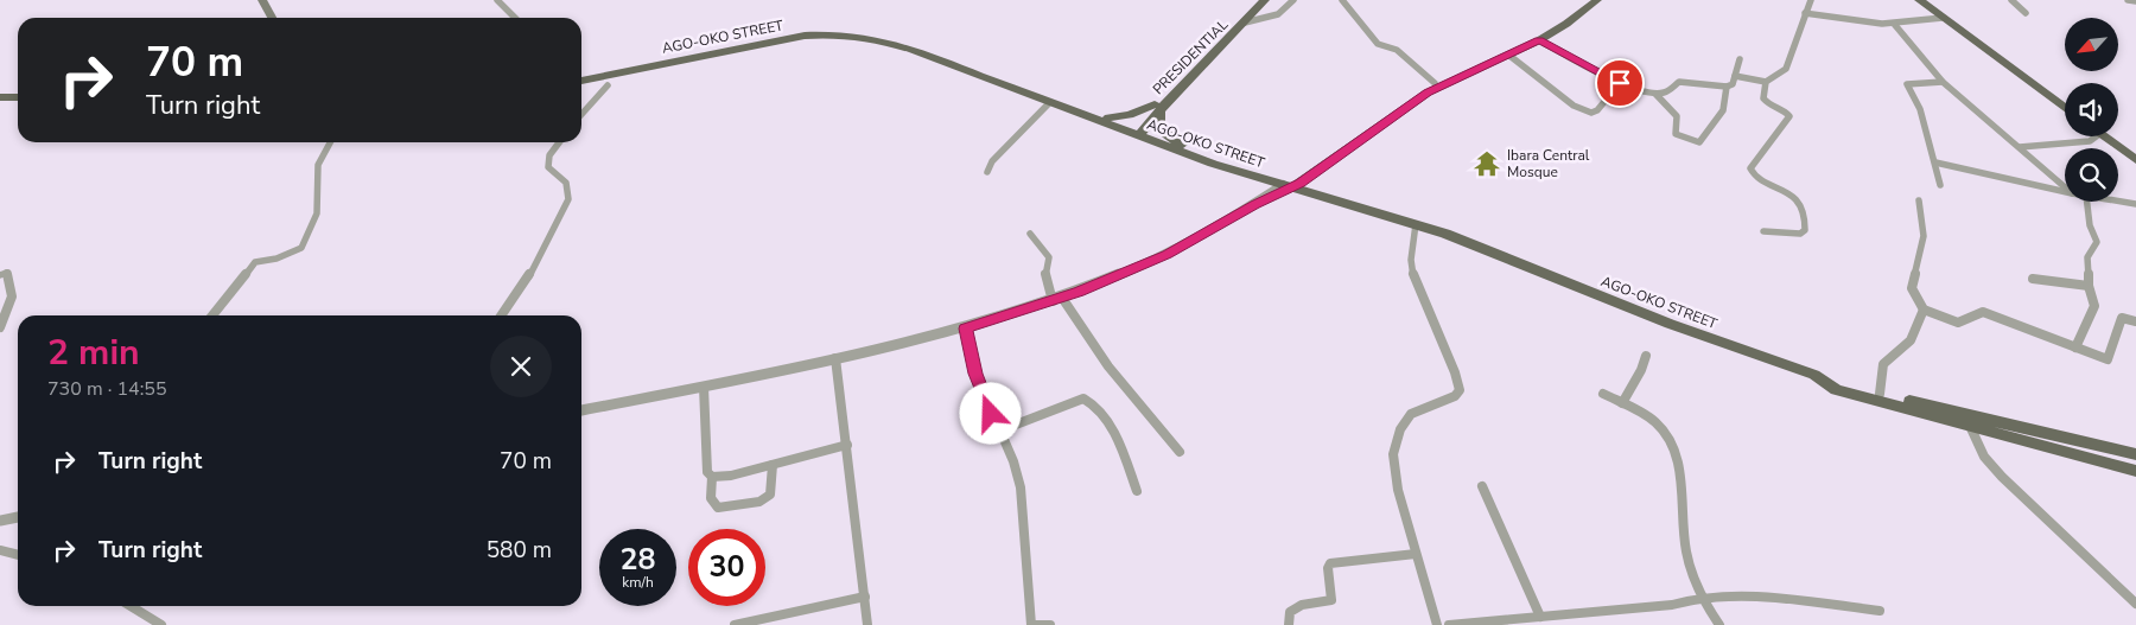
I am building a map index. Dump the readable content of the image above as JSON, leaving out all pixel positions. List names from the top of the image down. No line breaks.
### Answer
{"streets":{"main road":["AGO-OKO STREET","PRESIDENTIAL"]},"crossings":[["AGO-OKO STREET","PRESIDENTIAL"]],"places":{"temple":["Ibara Central Mosque"]},"north":"bottom left","page":{"turn":["70 m","Turn right"],"heading":["2 min","730 m · 14:55"],"list":[{"name":"Turn right","value":"70 m"},{"name":"Turn right","value":"580 m"}],"speed":"28 km/h","limit":"30"}}
